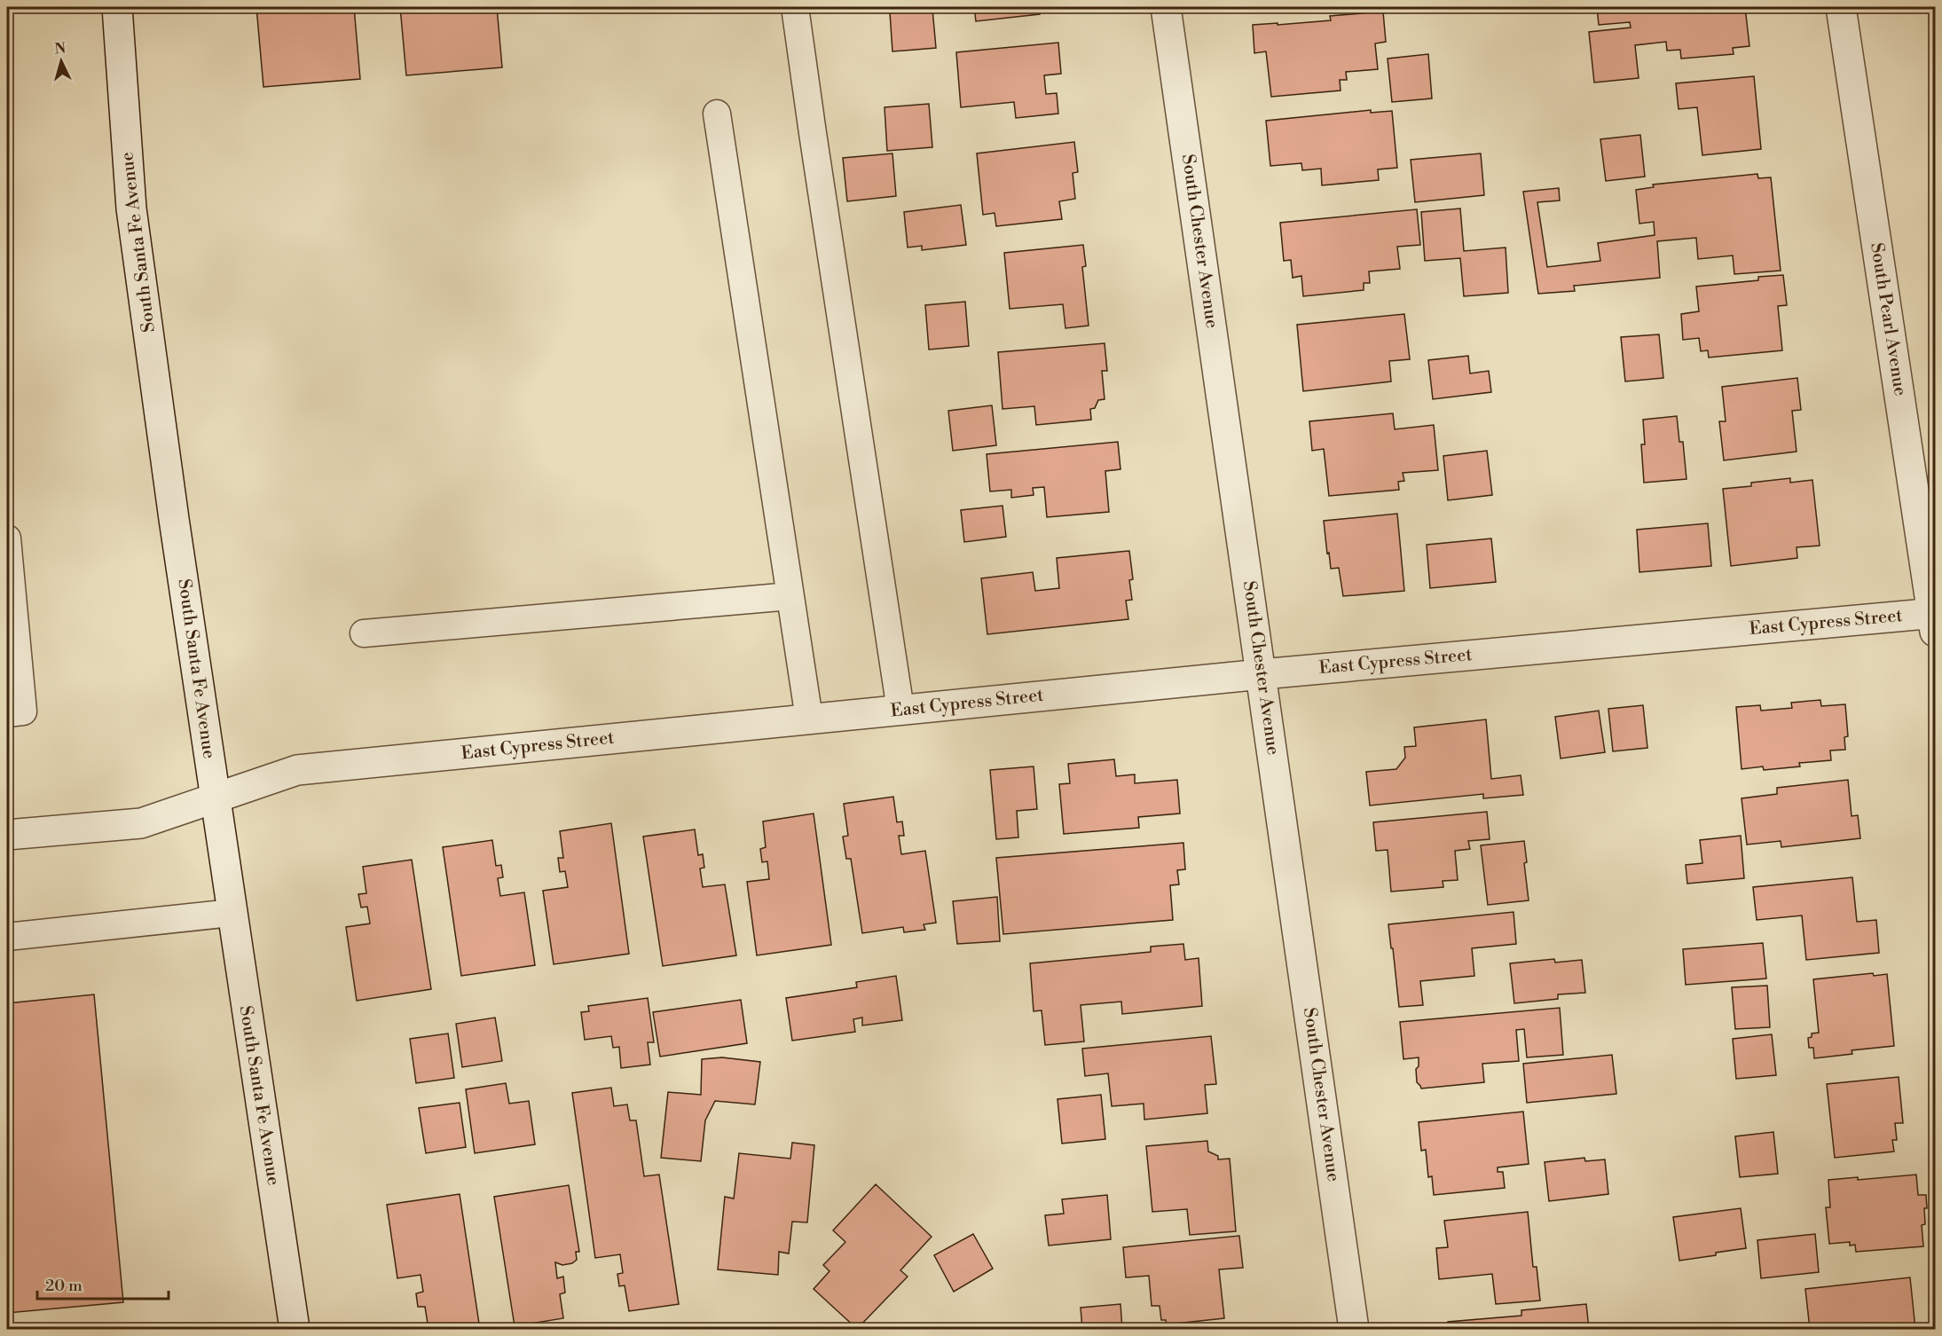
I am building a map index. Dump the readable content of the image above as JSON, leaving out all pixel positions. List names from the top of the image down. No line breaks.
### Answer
{"streets":{"street":["South Chester Avenue","South Santa Fe Avenue","South Pearl Avenue","East Cypress Street"]},"crossings":[["South Chester Avenue","East Cypress Street"],["South Santa Fe Avenue","East Cypress Street"],["South Pearl Avenue","East Cypress Street"]],"scale_bar":"20 m","north":"top"}
